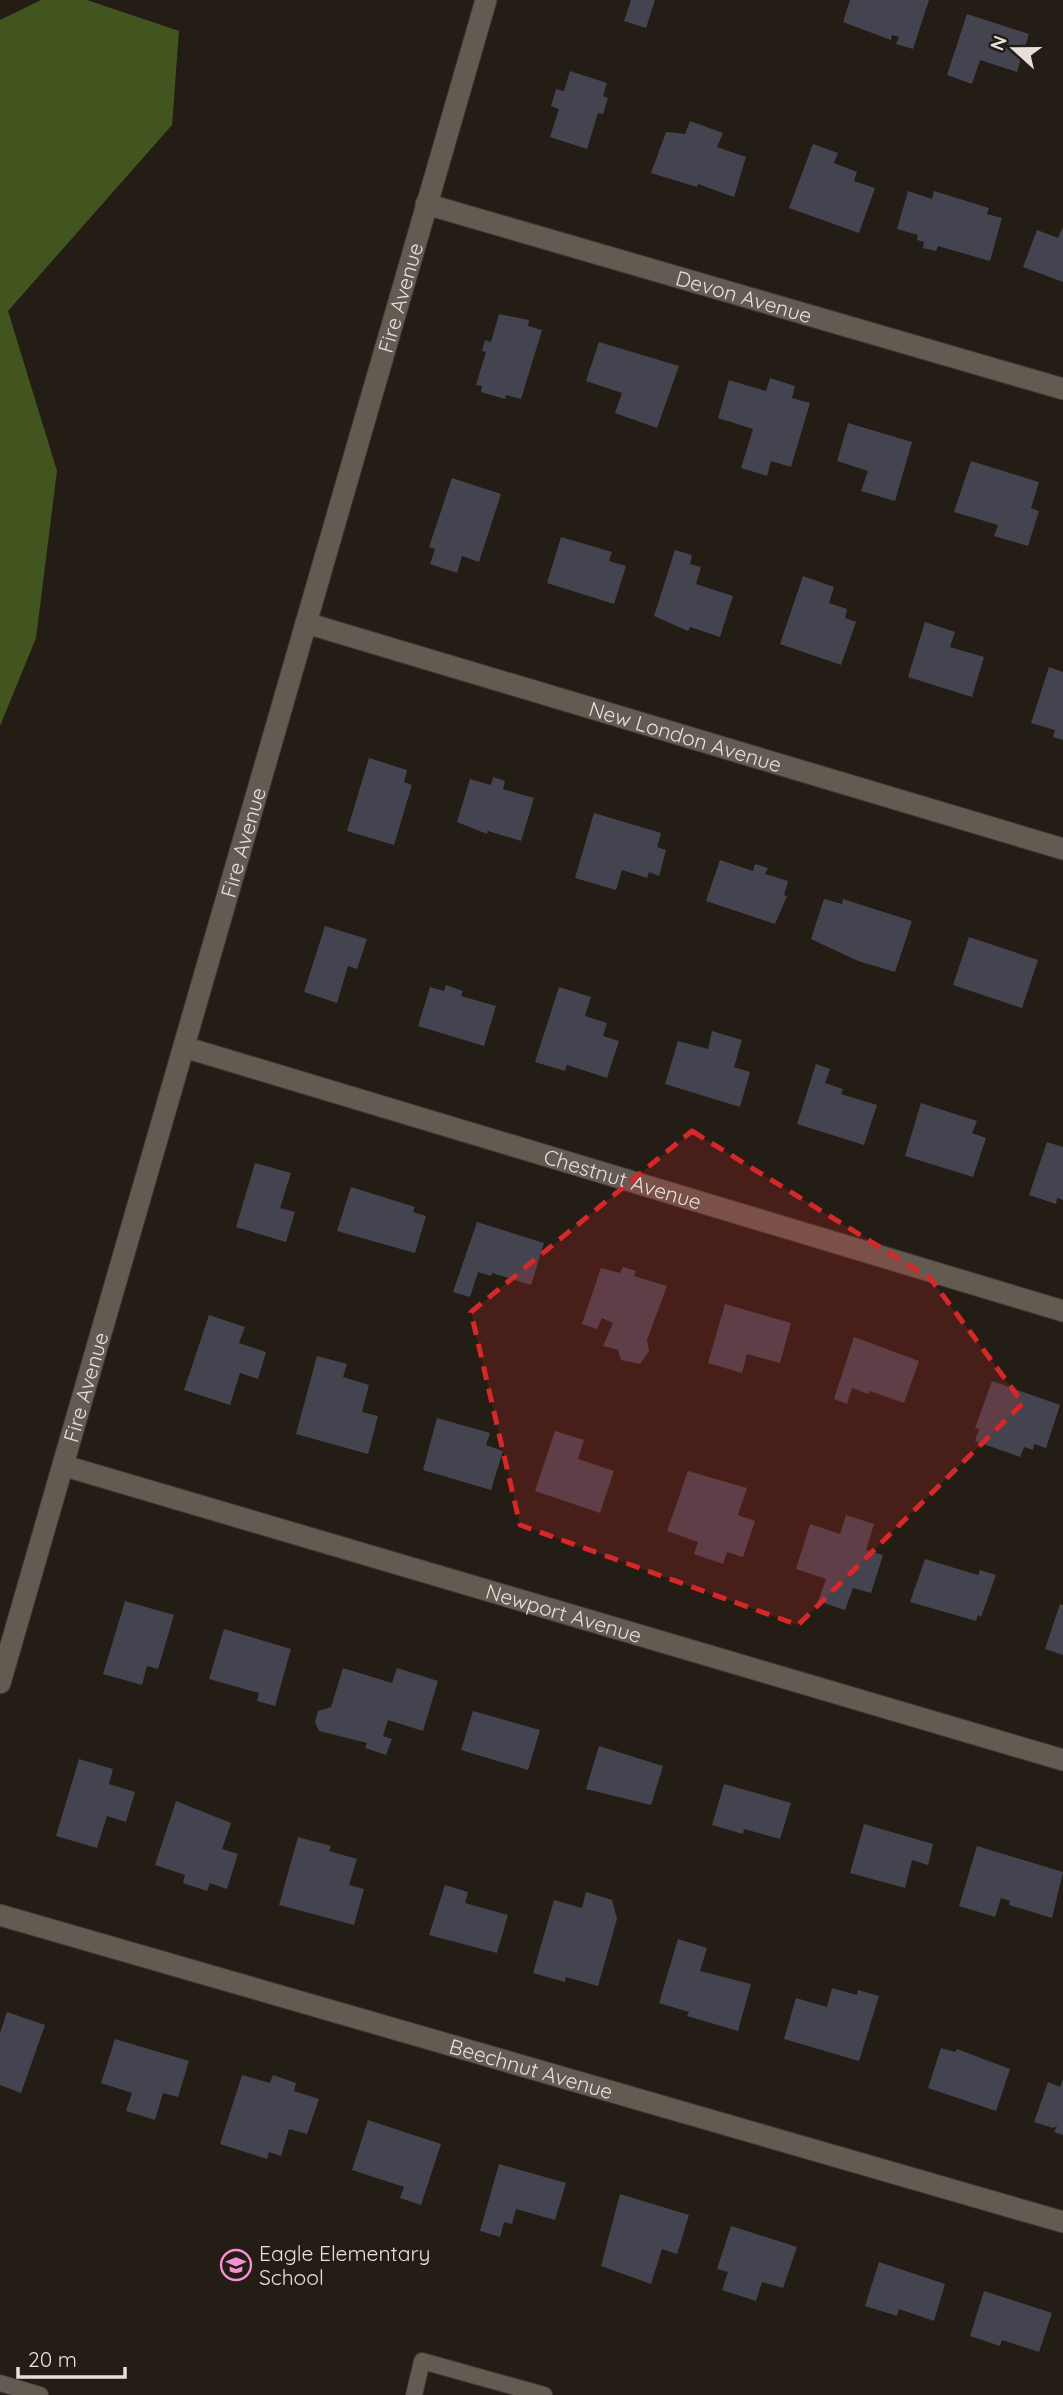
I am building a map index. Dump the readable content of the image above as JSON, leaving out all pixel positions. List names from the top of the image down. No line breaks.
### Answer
{"streets":{"street":["Devon Avenue","Fire Avenue","New London Avenue","Chestnut Avenue","Newport Avenue","Beechnut Avenue"]},"crossings":[["Devon Avenue","Fire Avenue"],["Fire Avenue","New London Avenue"],["Fire Avenue","Chestnut Avenue"],["Fire Avenue","Newport Avenue"]],"places":{"school or university":["Eagle Elementary School"]},"scale_bar":"20 m","north":"left"}
